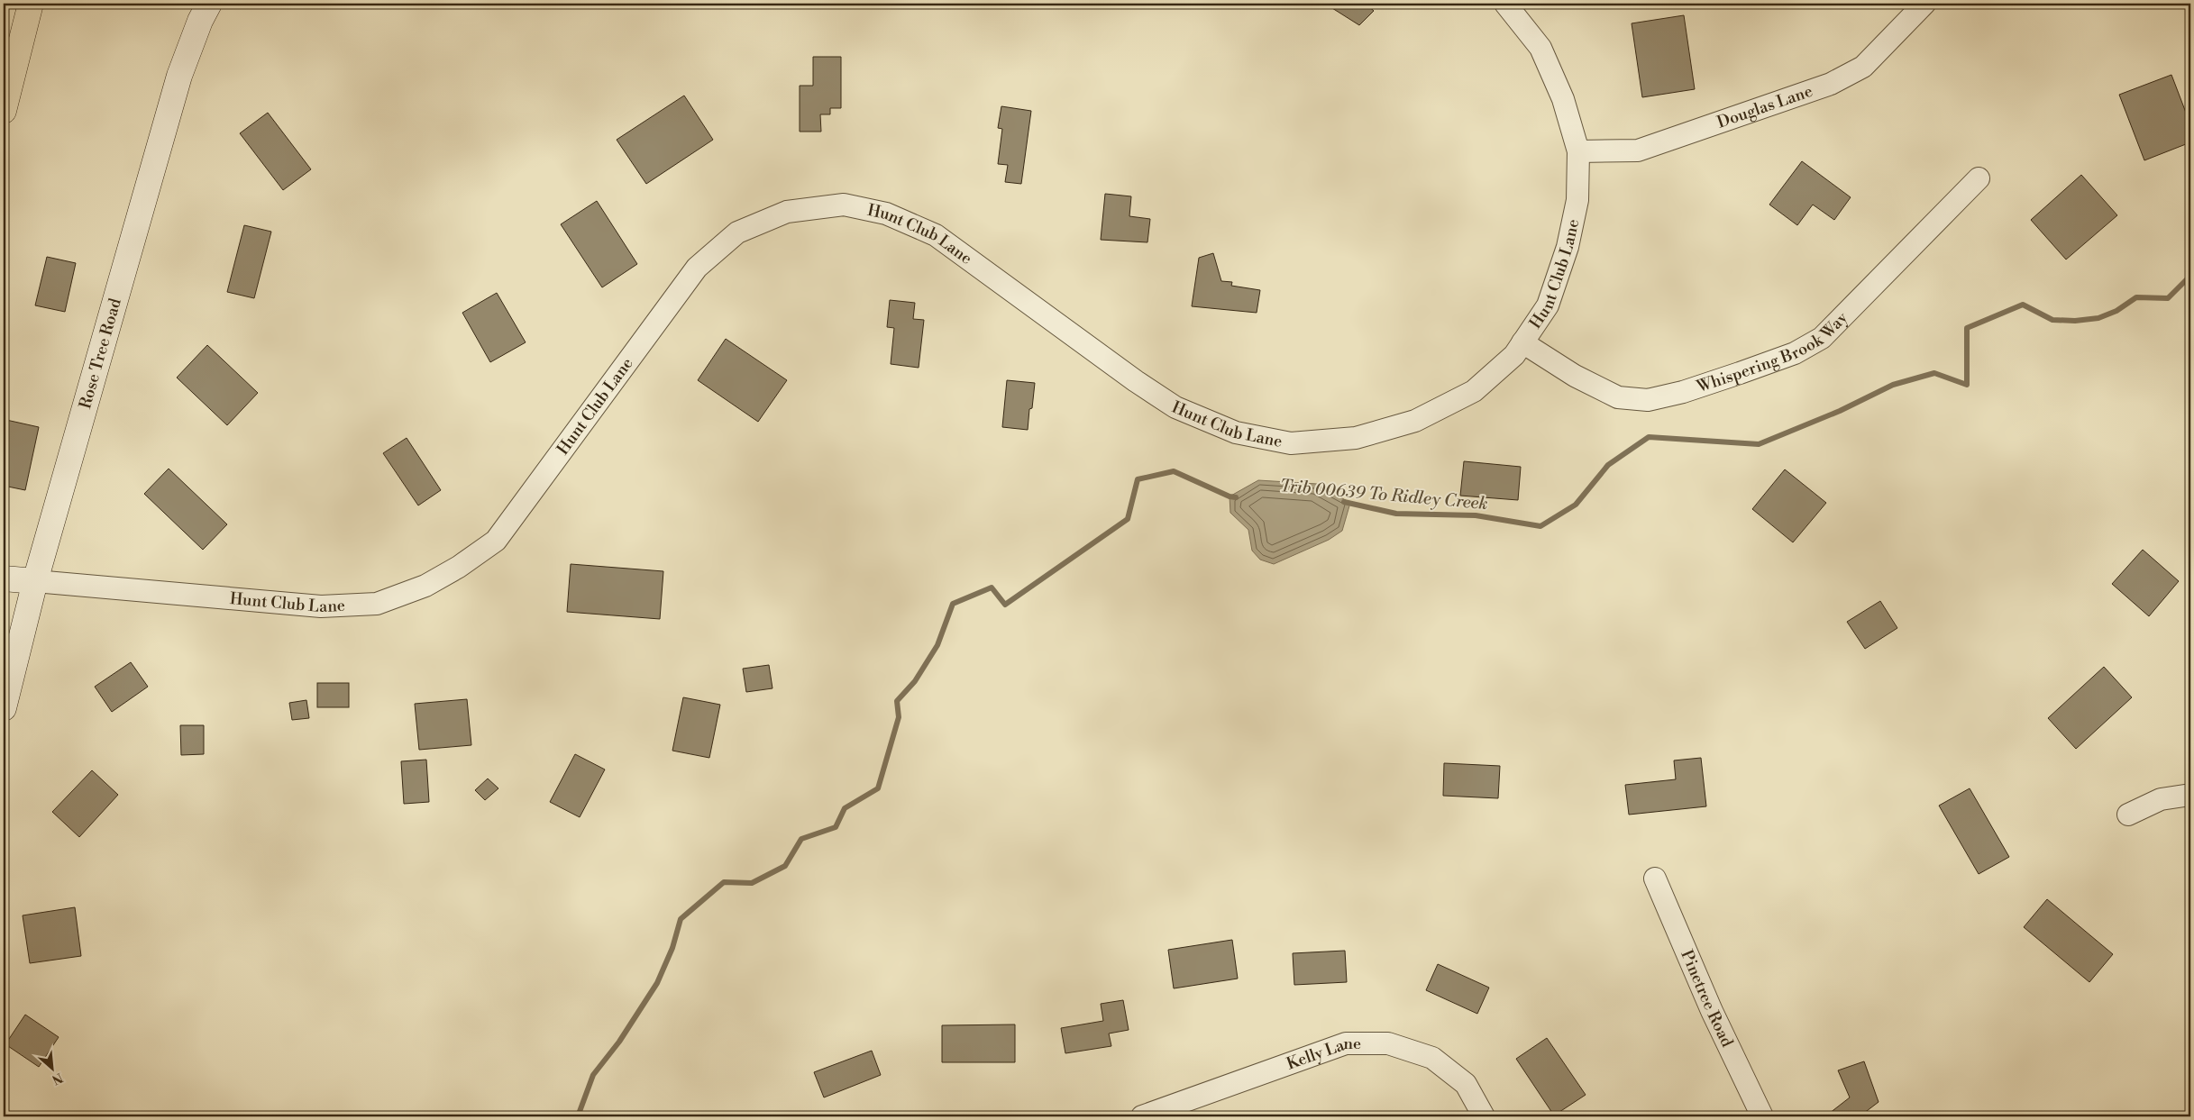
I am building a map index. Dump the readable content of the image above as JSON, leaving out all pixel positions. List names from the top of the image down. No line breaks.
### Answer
{"streets":{"street":["Douglas Lane","Hunt Club Lane","Whispering Brook Way","Rose Tree Road","Pinetree Road","Kelly Lane"]},"crossings":[["Douglas Lane","Hunt Club Lane"],["Hunt Club Lane","Whispering Brook Way"],["Hunt Club Lane","Rose Tree Road"]],"water":["Trib 00639 To Ridley Creek"],"north":"bottom right"}
